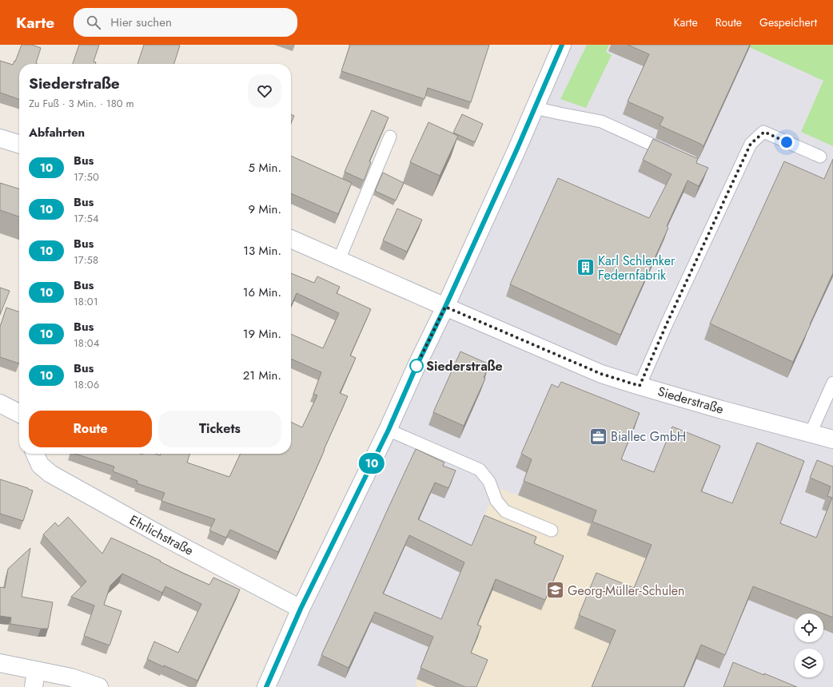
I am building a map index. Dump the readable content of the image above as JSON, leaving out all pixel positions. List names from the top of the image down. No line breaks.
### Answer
{"streets":{"street":["Siederstraße","Ehrlichstraße"]},"places":{"building":["Karl Schlenker Federnfabrik"],"other":["Siederstraße"],"office":["Biallec GmbH"],"school or university":["Georg-Müller-Schulen"]},"lines":["bus line 10"],"page":{"header":"Karte","search":"Hier suchen","nav":["Karte","Route","Gespeichert"],"on_map":"10","heading":[["Siederstraße","Zu Fuß · 3 Min. · 180 m"],"Abfahrten"],"list":[{"mark":"10","name":"Bus","note":"17:50","value":"5 Min."},{"mark":"10","name":"Bus","note":"17:54","value":"9 Min."},{"mark":"10","name":"Bus","note":"17:58","value":"13 Min."},{"mark":"10","name":"Bus","note":"18:01","value":"16 Min."},{"mark":"10","name":"Bus","note":"18:04","value":"19 Min."},{"mark":"10","name":"Bus","note":"18:06","value":"21 Min."}],"buttons":["Route","Tickets"]}}
